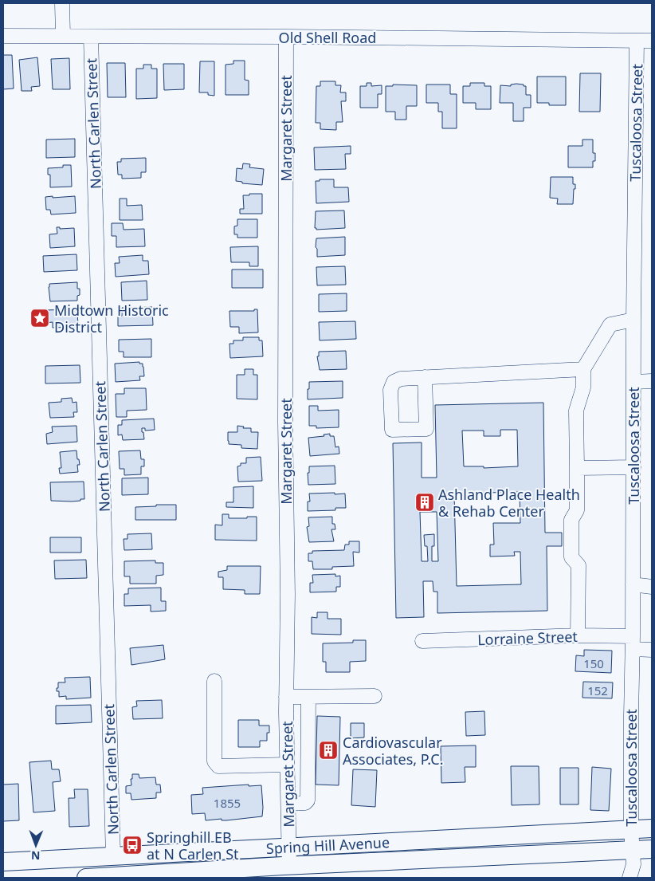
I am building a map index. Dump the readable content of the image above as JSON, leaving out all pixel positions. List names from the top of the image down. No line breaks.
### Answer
{"streets":{"main road":["Spring Hill Avenue"],"street":["Old Shell Road","Tuscaloosa Street","North Carlen Street","Margaret Street","Lorraine Street"]},"crossings":[["Old Shell Road","Tuscaloosa Street"],["Old Shell Road","North Carlen Street"],["Old Shell Road","Margaret Street"],["Tuscaloosa Street","Lorraine Street"],["Tuscaloosa Street","Spring Hill Avenue"],["North Carlen Street","Spring Hill Avenue"],["Margaret Street","Spring Hill Avenue"]],"places":{"place":["Midtown Historic District"],"building":["Ashland Place Health & Rehab Center","Cardiovascular Associates, P.C."],"bus stop":["Springhill EB at N Carlen St"]},"house_numbers":["150","152","1855"],"north":"bottom"}
